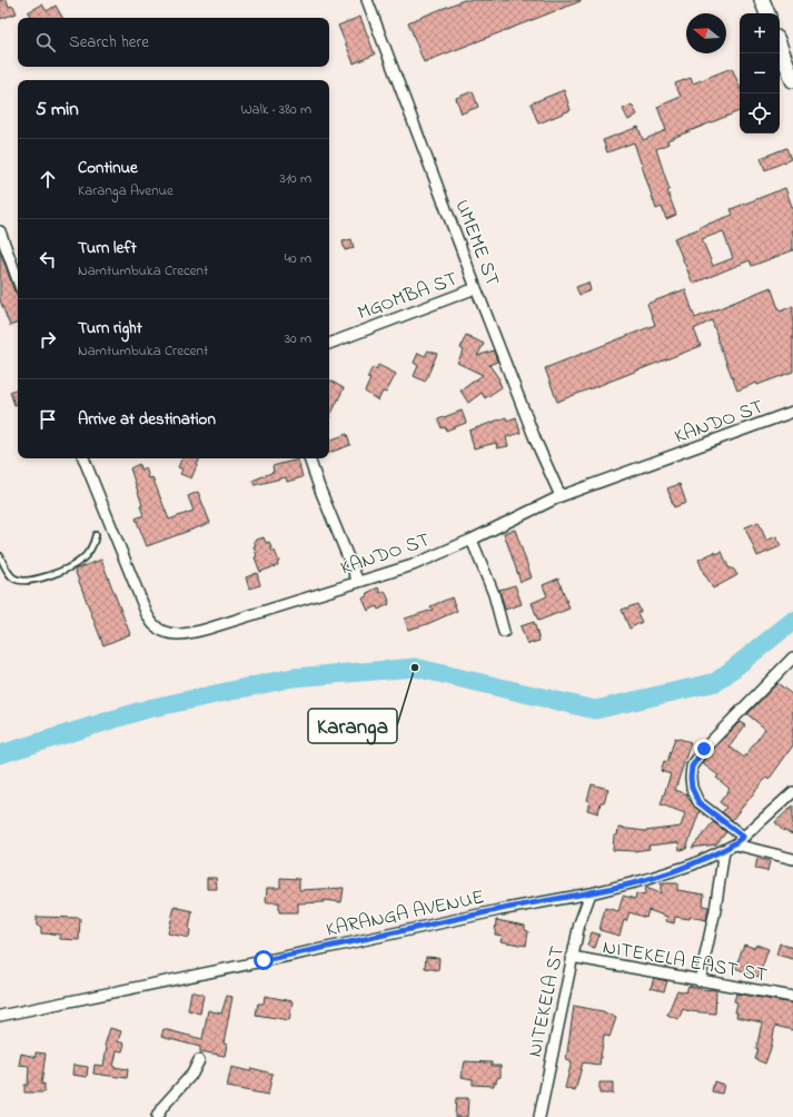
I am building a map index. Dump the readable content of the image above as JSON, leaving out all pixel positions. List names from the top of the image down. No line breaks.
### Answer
{"streets":{"street":["UMEME ST","MGOMBA ST","KANDO ST","KARANGA AVENUE","NITEKELA EAST ST","NITEKELA ST"]},"crossings":[["UMEME ST","MGOMBA ST"],["UMEME ST","KANDO ST"],["KARANGA AVENUE","NITEKELA ST"],["NITEKELA EAST ST","NITEKELA ST"]],"places":["Karanga"],"north":"left","page":{"map_buttons":["+","−"],"search":"Search here","heading":["5 min","Walk · 380 m"],"list":[["Continue","Karanga Avenue","310 m"],["Turn left","Namtumbuka Crecent","40 m"],["Turn right","Namtumbuka Crecent","30 m"],"Arrive at destination"]}}
